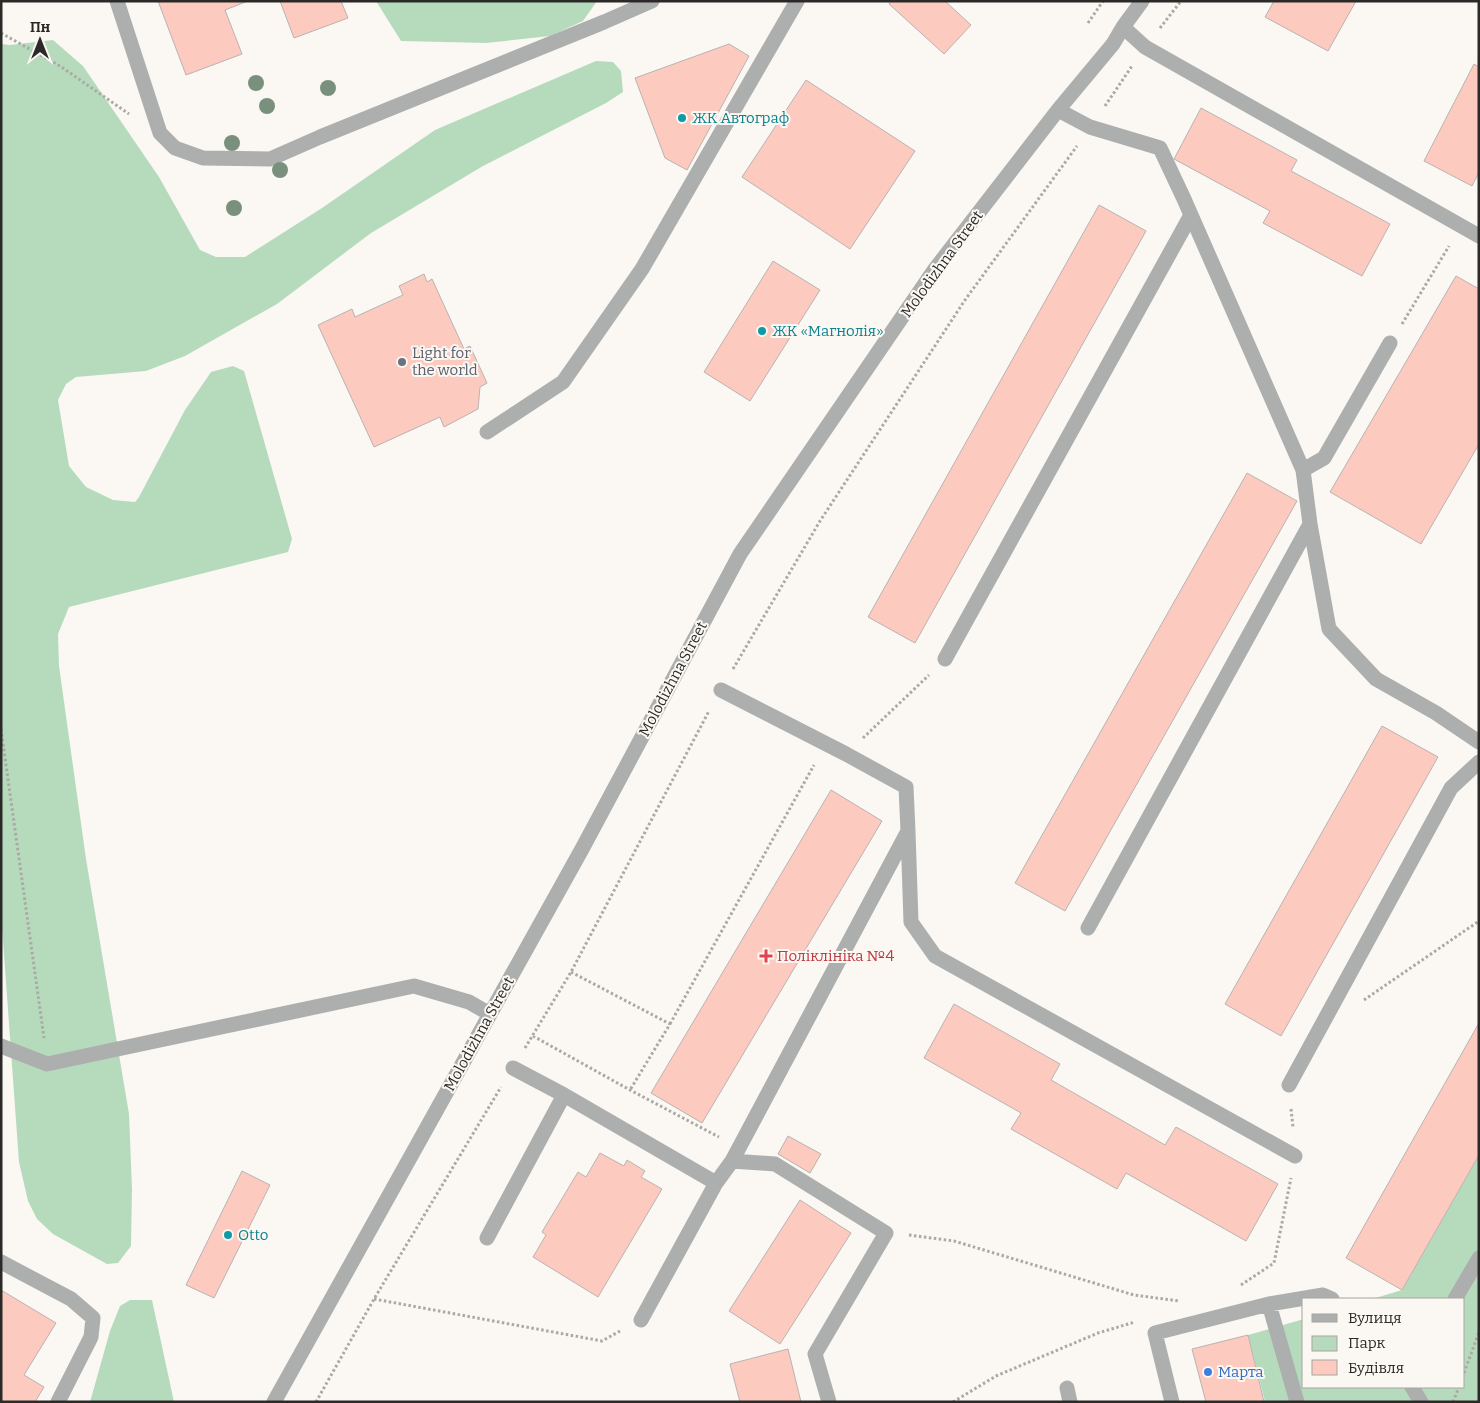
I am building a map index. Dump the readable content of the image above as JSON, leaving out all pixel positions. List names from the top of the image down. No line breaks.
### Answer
{"streets":{"street":["Molodizhna Street"]},"places":{"other":["ЖК Автограф","ЖК «Магнолія»","Light for the world","Otto","Марта"],"health":["Поліклініка №4"]},"legend":["Вулиця","Парк","Будівля"],"north":"top"}
